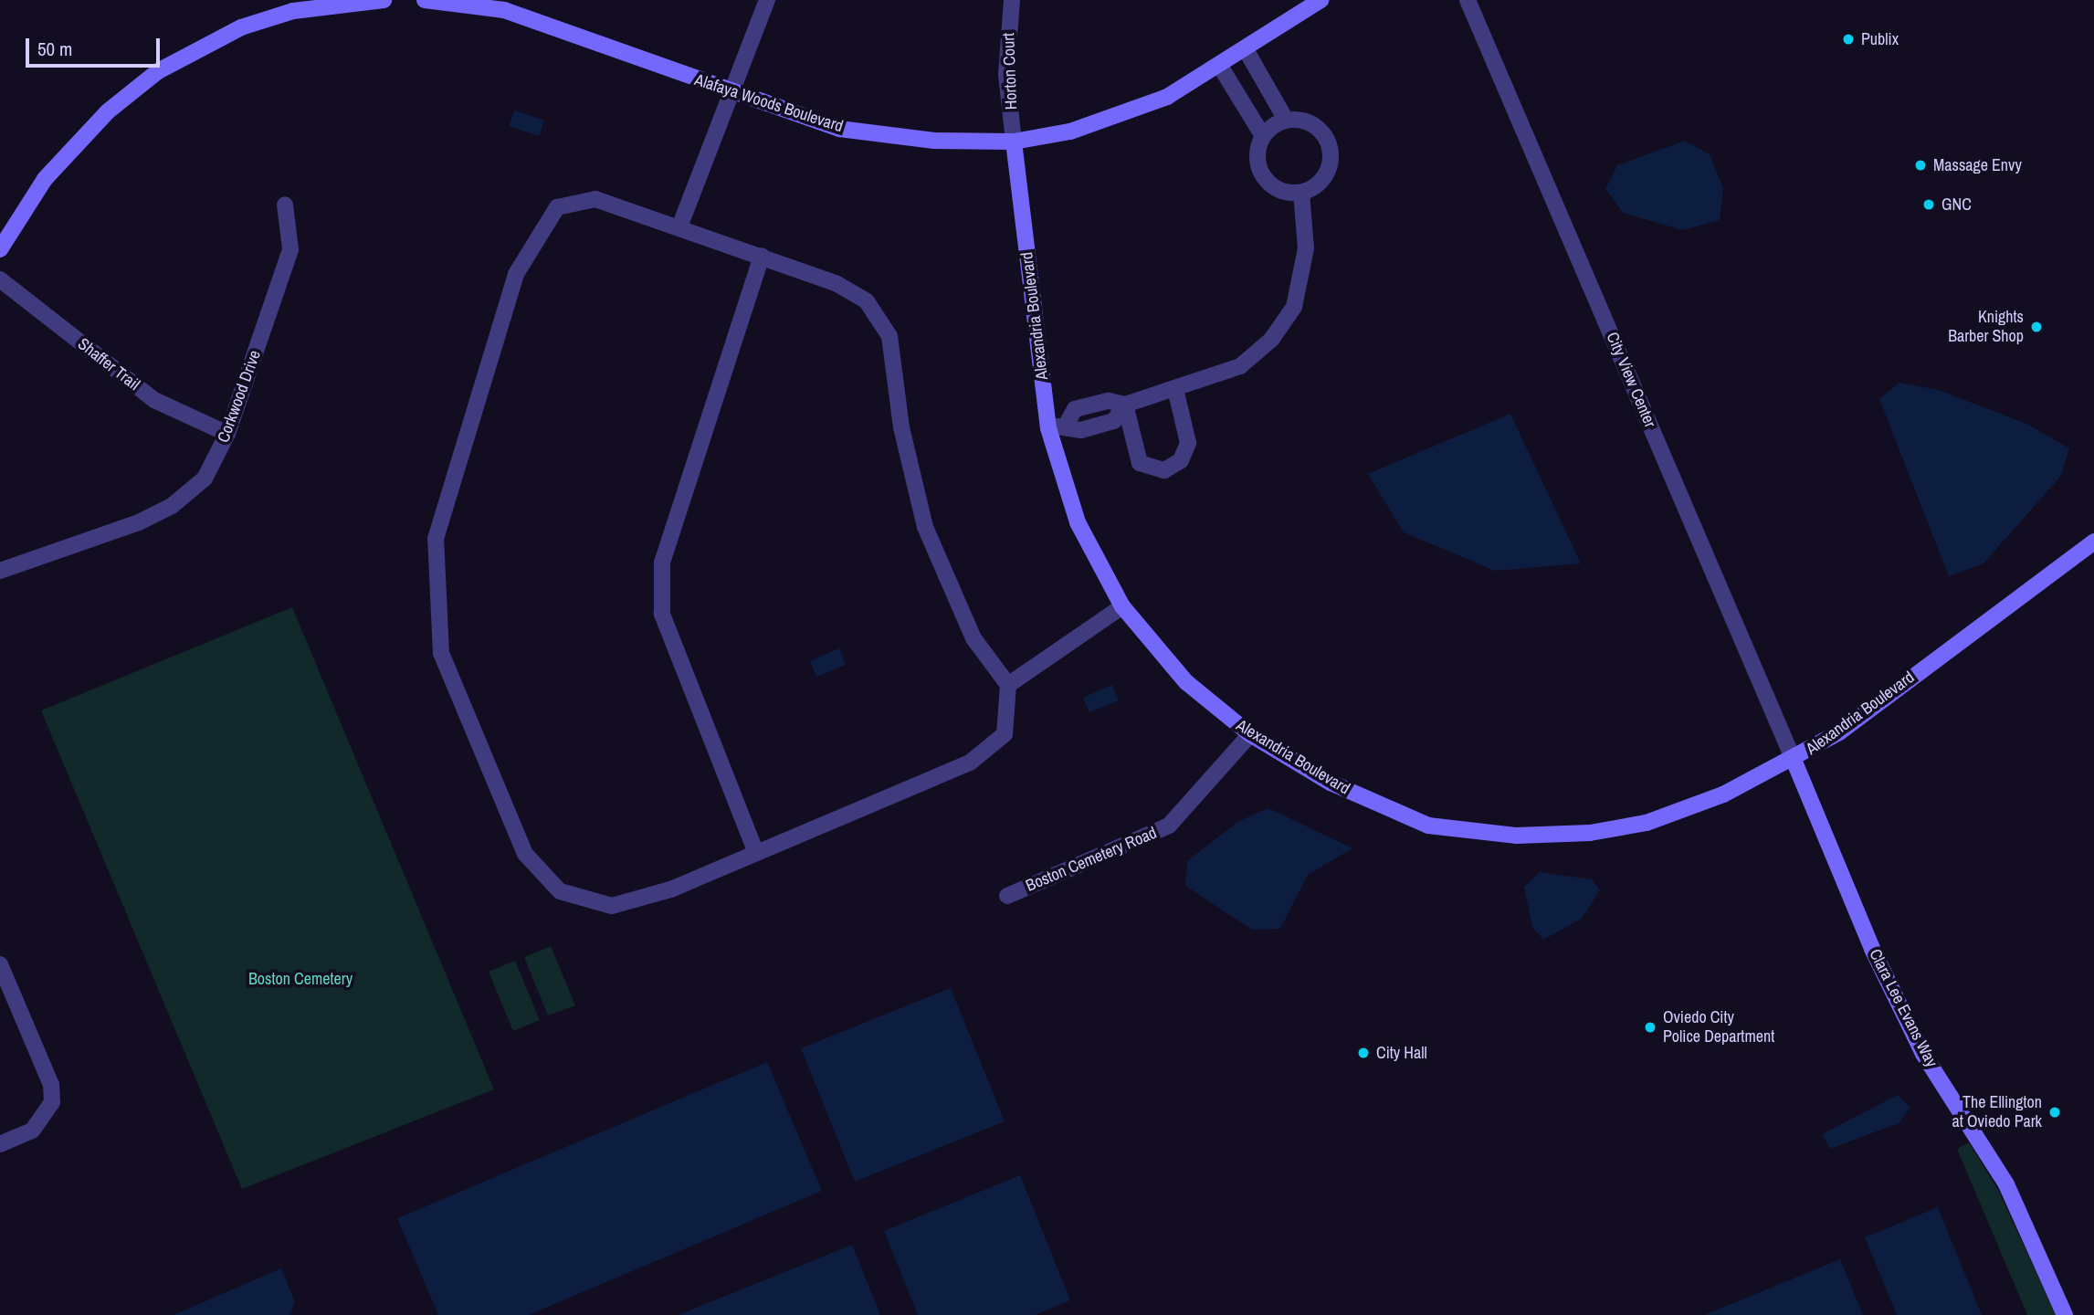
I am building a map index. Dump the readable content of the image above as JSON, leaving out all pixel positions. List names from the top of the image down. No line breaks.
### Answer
{"streets":{"street":["Horton Court","Alafaya Woods Boulevard","Alexandria Boulevard","Shaffer Trail","City View Center","Corkwood Drive","Boston Cemetery Road","Clara Lee Evans Way"]},"crossings":[["Horton Court","Alafaya Woods Boulevard"],["Horton Court","Alexandria Boulevard"],["Alafaya Woods Boulevard","Alexandria Boulevard"],["Alexandria Boulevard","City View Center"],["Alexandria Boulevard","Boston Cemetery Road"],["Alexandria Boulevard","Clara Lee Evans Way"],["Shaffer Trail","Corkwood Drive"],["City View Center","Clara Lee Evans Way"]],"parks":["Boston Cemetery"],"places":["Publix","Massage Envy","GNC","Knights Barber Shop","Oviedo City Police Department","City Hall","The Ellington at Oviedo Park"],"scale_bar":"50 m"}
